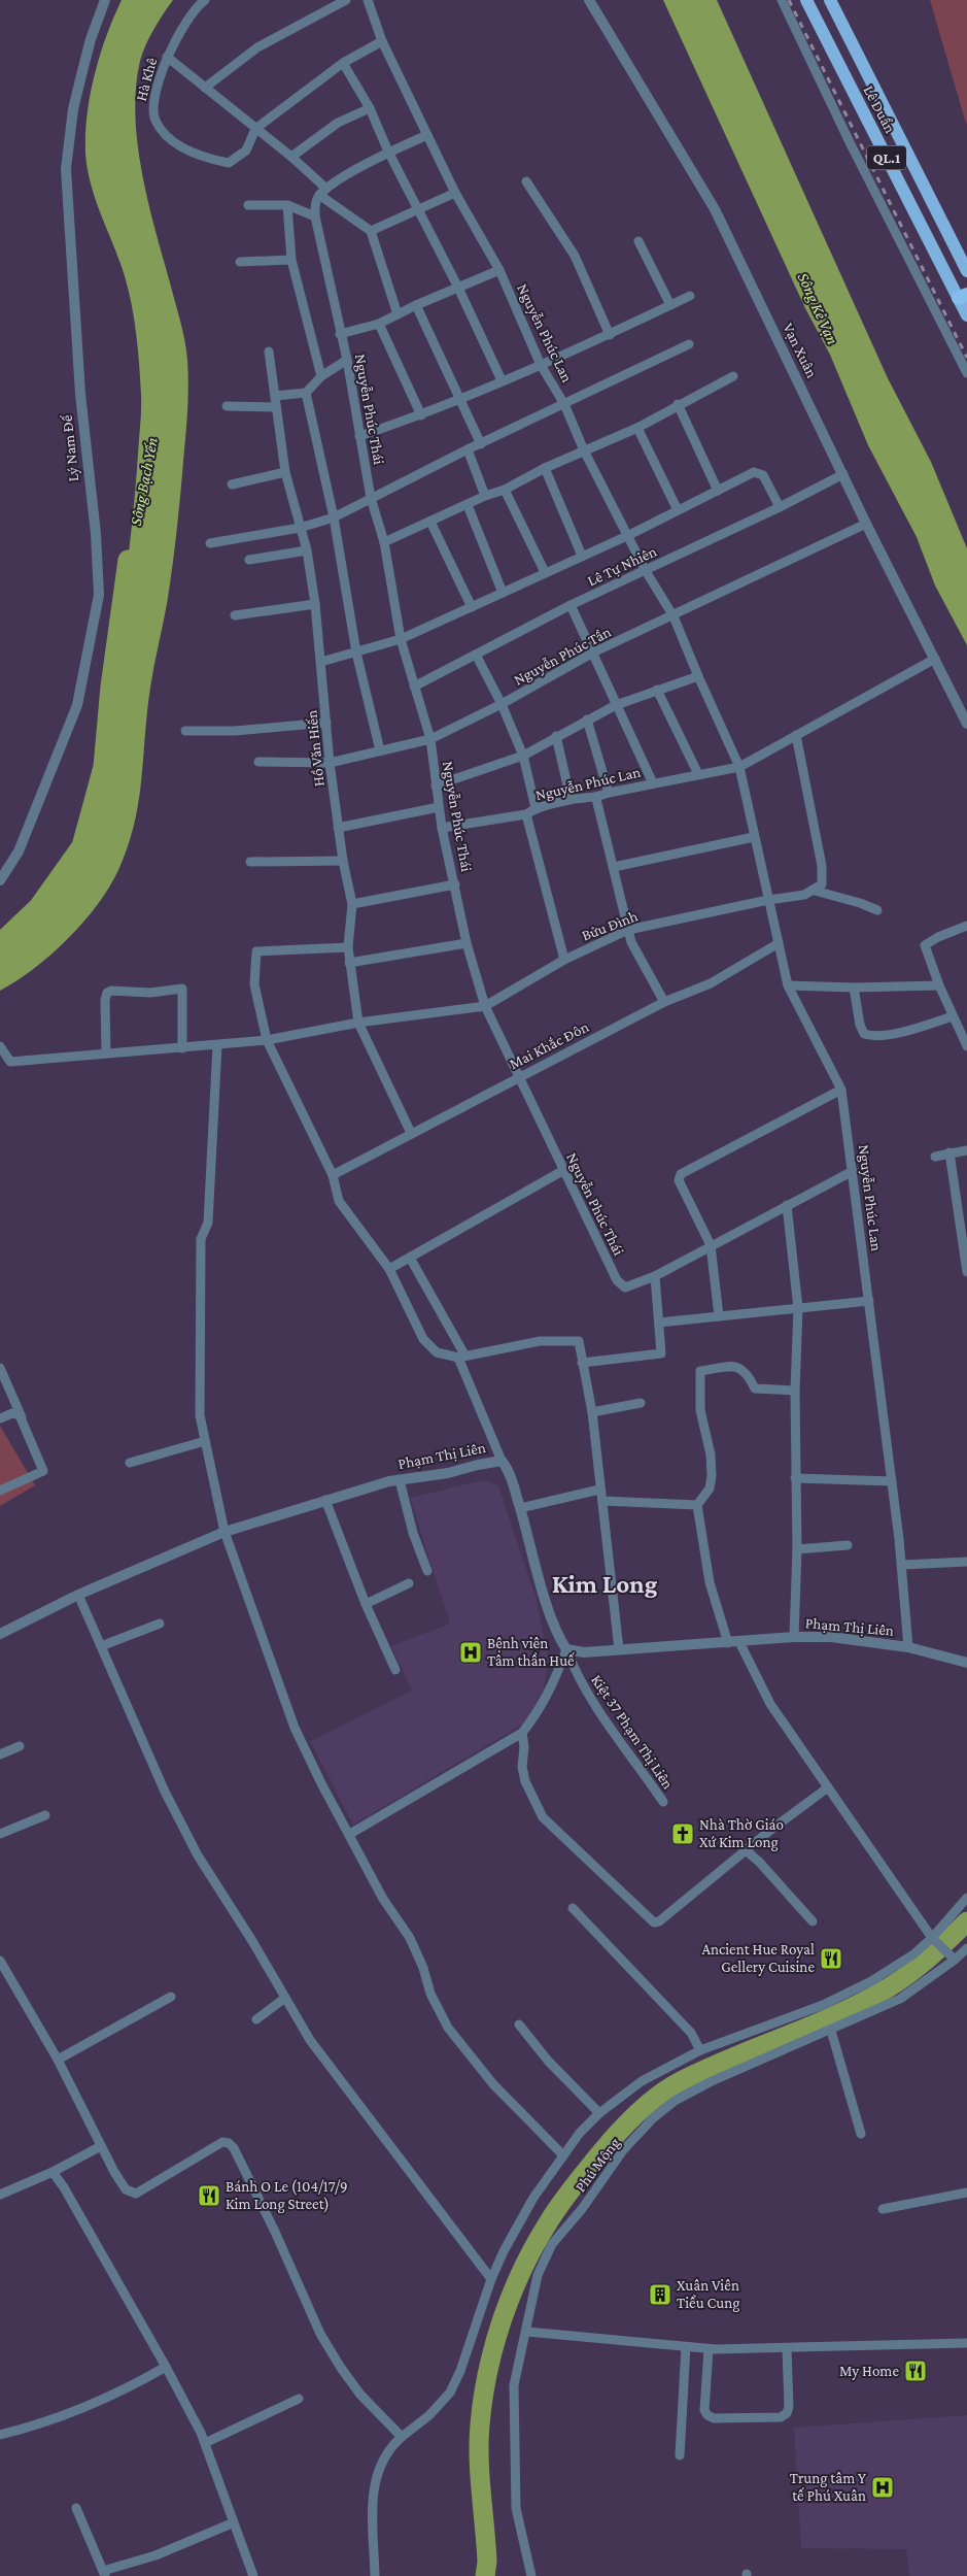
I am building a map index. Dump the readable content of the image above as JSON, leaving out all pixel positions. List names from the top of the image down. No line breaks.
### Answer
{"streets":{"main road":["Lê Duẩn","QL.1"],"street":["Hà Khê","Nguyễn Phúc Lan","Vạn Xuân","Nguyễn Phúc Thái","Lý Nam Đế","Lê Tự Nhiên","Nguyễn Phúc Tần","Hồ Văn Hiến","Bửu Đình","Mai Khắc Đôn","Phạm Thị Liên","Kiệt 37 Phạm Thị Liên","Phú Mộng"]},"crossings":[["Nguyễn Phúc Lan","Nguyễn Phúc Thái"],["Nguyễn Phúc Lan","Lê Tự Nhiên"],["Nguyễn Phúc Lan","Nguyễn Phúc Tần"],["Nguyễn Phúc Lan","Bửu Đình"],["Nguyễn Phúc Lan","Mai Khắc Đôn"],["Nguyễn Phúc Lan","Phạm Thị Liên"],["Vạn Xuân","Lê Tự Nhiên"],["Vạn Xuân","Nguyễn Phúc Tần"],["Nguyễn Phúc Thái","Lê Tự Nhiên"],["Nguyễn Phúc Thái","Nguyễn Phúc Tần"],["Nguyễn Phúc Thái","Bửu Đình"],["Nguyễn Phúc Thái","Mai Khắc Đôn"],["Nguyễn Phúc Tần","Hồ Văn Hiến"],["Hồ Văn Hiến","Bửu Đình"],["Hồ Văn Hiến","Mai Khắc Đôn"],["Phạm Thị Liên","Kiệt 37 Phạm Thị Liên"]],"districts":["Kim Long"],"water":["Sông Kẻ Vạn","Sông Bạch Yến"],"places":{"hospital":["Bệnh viện Tâm thần Huế","Trung tâm Y tế Phú Xuân"],"church":["Nhà Thờ Giáo Xứ Kim Long"],"restaurant":["Ancient Hue Royal Gellery Cuisine","Bánh O Le (104/17/9 Kim Long Street)","My Home"],"building":["Xuân Viên Tiểu Cung"]}}
